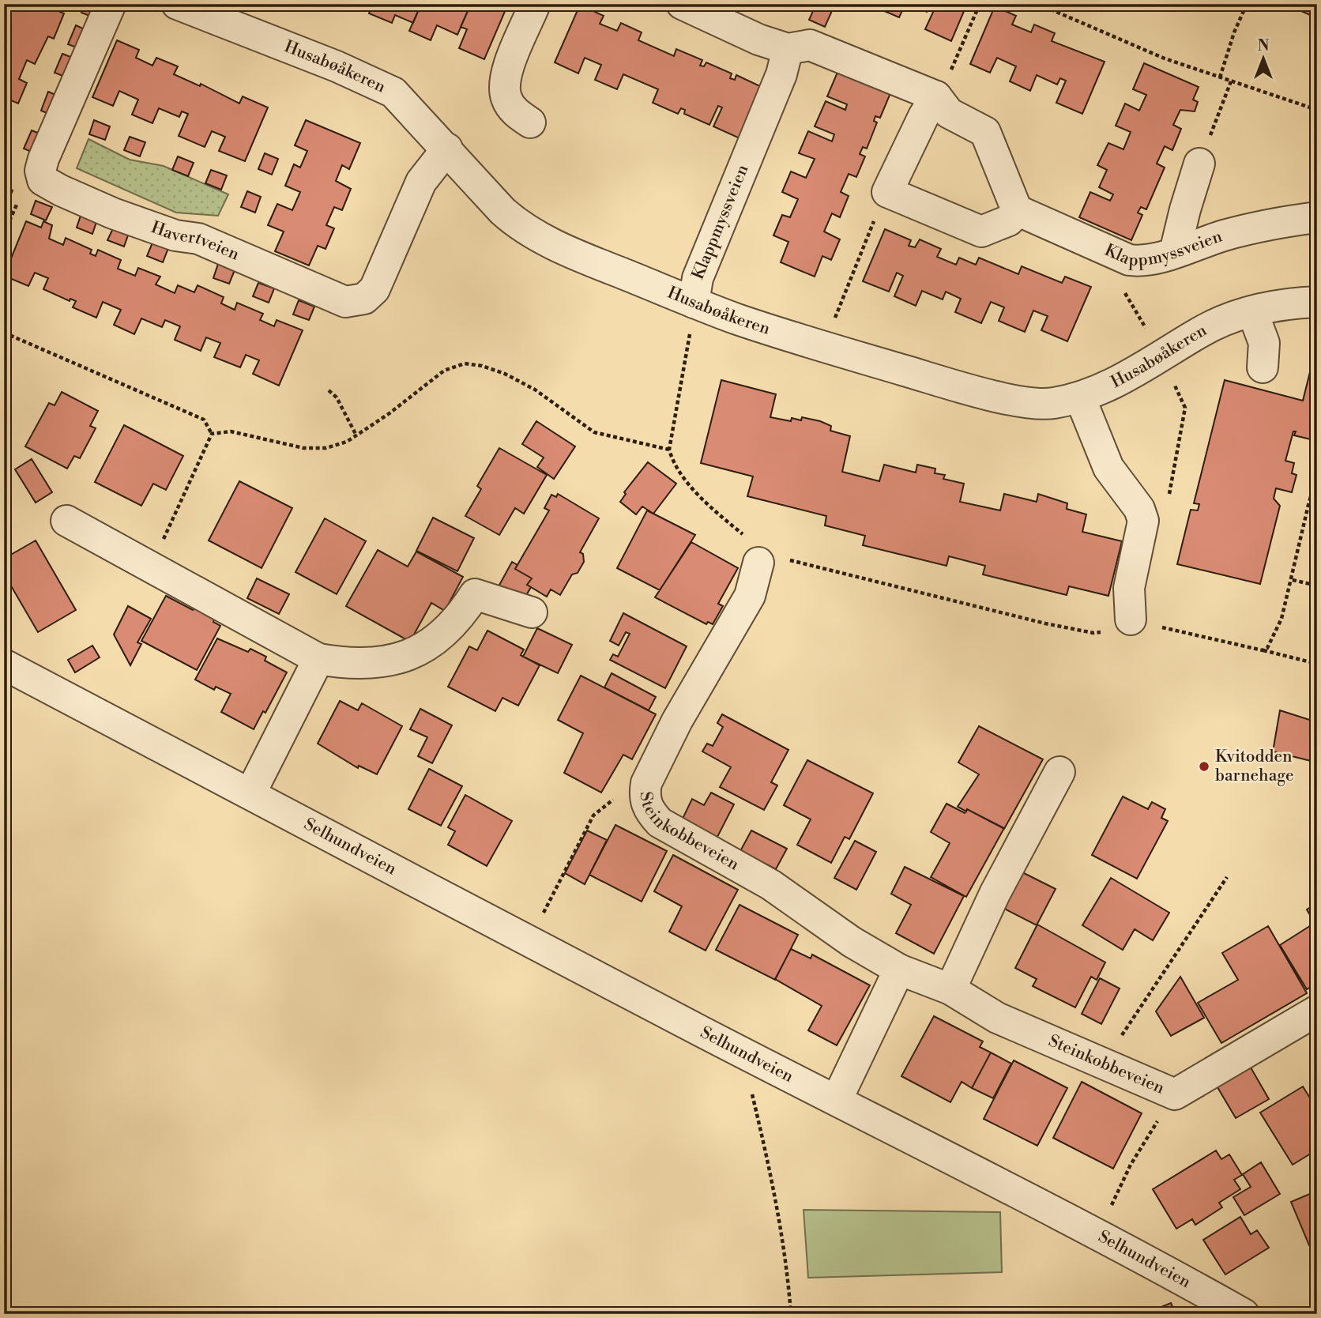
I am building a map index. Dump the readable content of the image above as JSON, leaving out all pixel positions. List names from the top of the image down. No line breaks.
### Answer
{"streets":{"street":["Husabøåkeren","Klappmyssveien","Havertveien","Steinkobbeveien","Selhundveien"]},"crossings":[["Husabøåkeren","Klappmyssveien"],["Husabøåkeren","Havertveien"]],"places":["Kvitodden barnehage"],"north":"top"}
